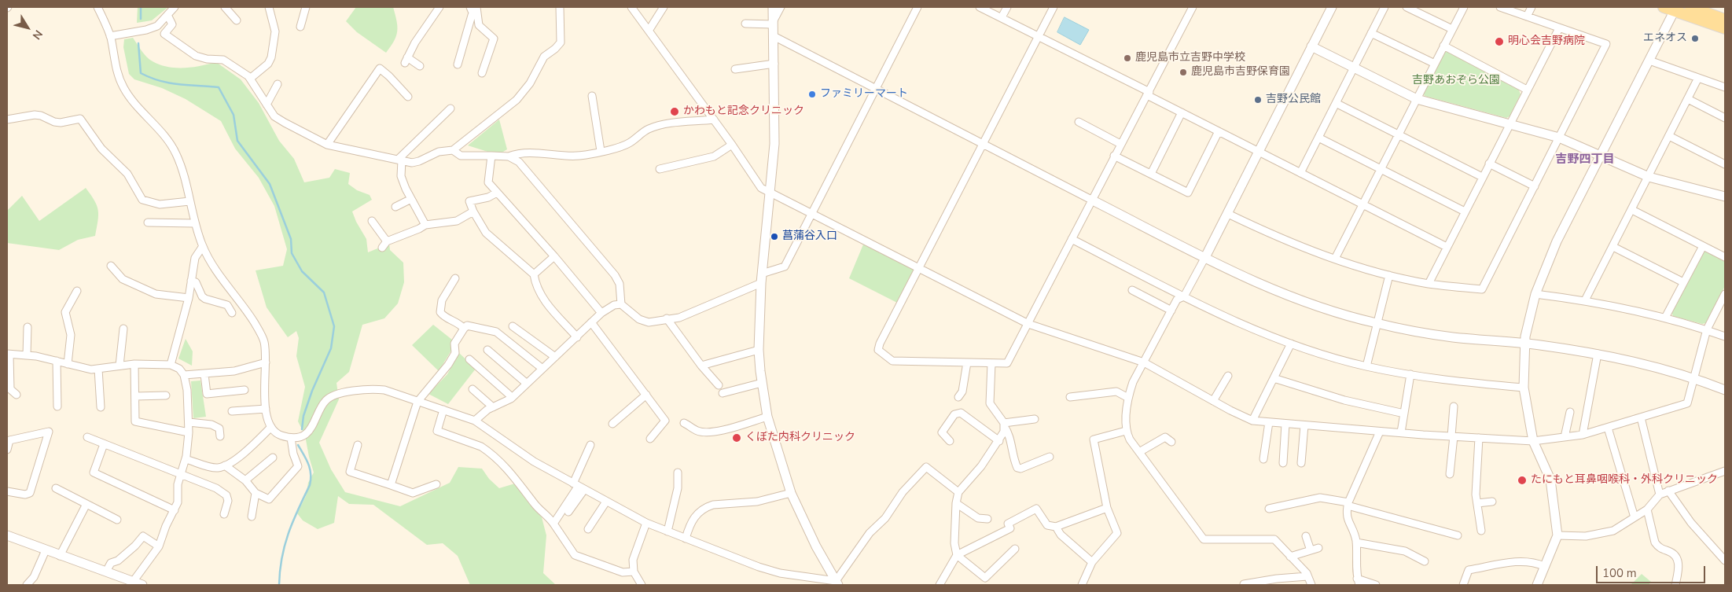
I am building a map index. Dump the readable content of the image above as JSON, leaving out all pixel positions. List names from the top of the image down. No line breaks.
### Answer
{"districts":["吉野四丁目"],"parks":["吉野あおぞら公園"],"places":["エネオス","明心会吉野病院","鹿児島市立吉野中学校","鹿児島市吉野保育園","ファミリーマート","吉野公民館","かわもと記念クリニック","菖蒲谷入口","くぼた内科クリニック","たにもと耳鼻咽喉科・外科クリニック"],"scale_bar":"100 m","north":"bottom right"}
